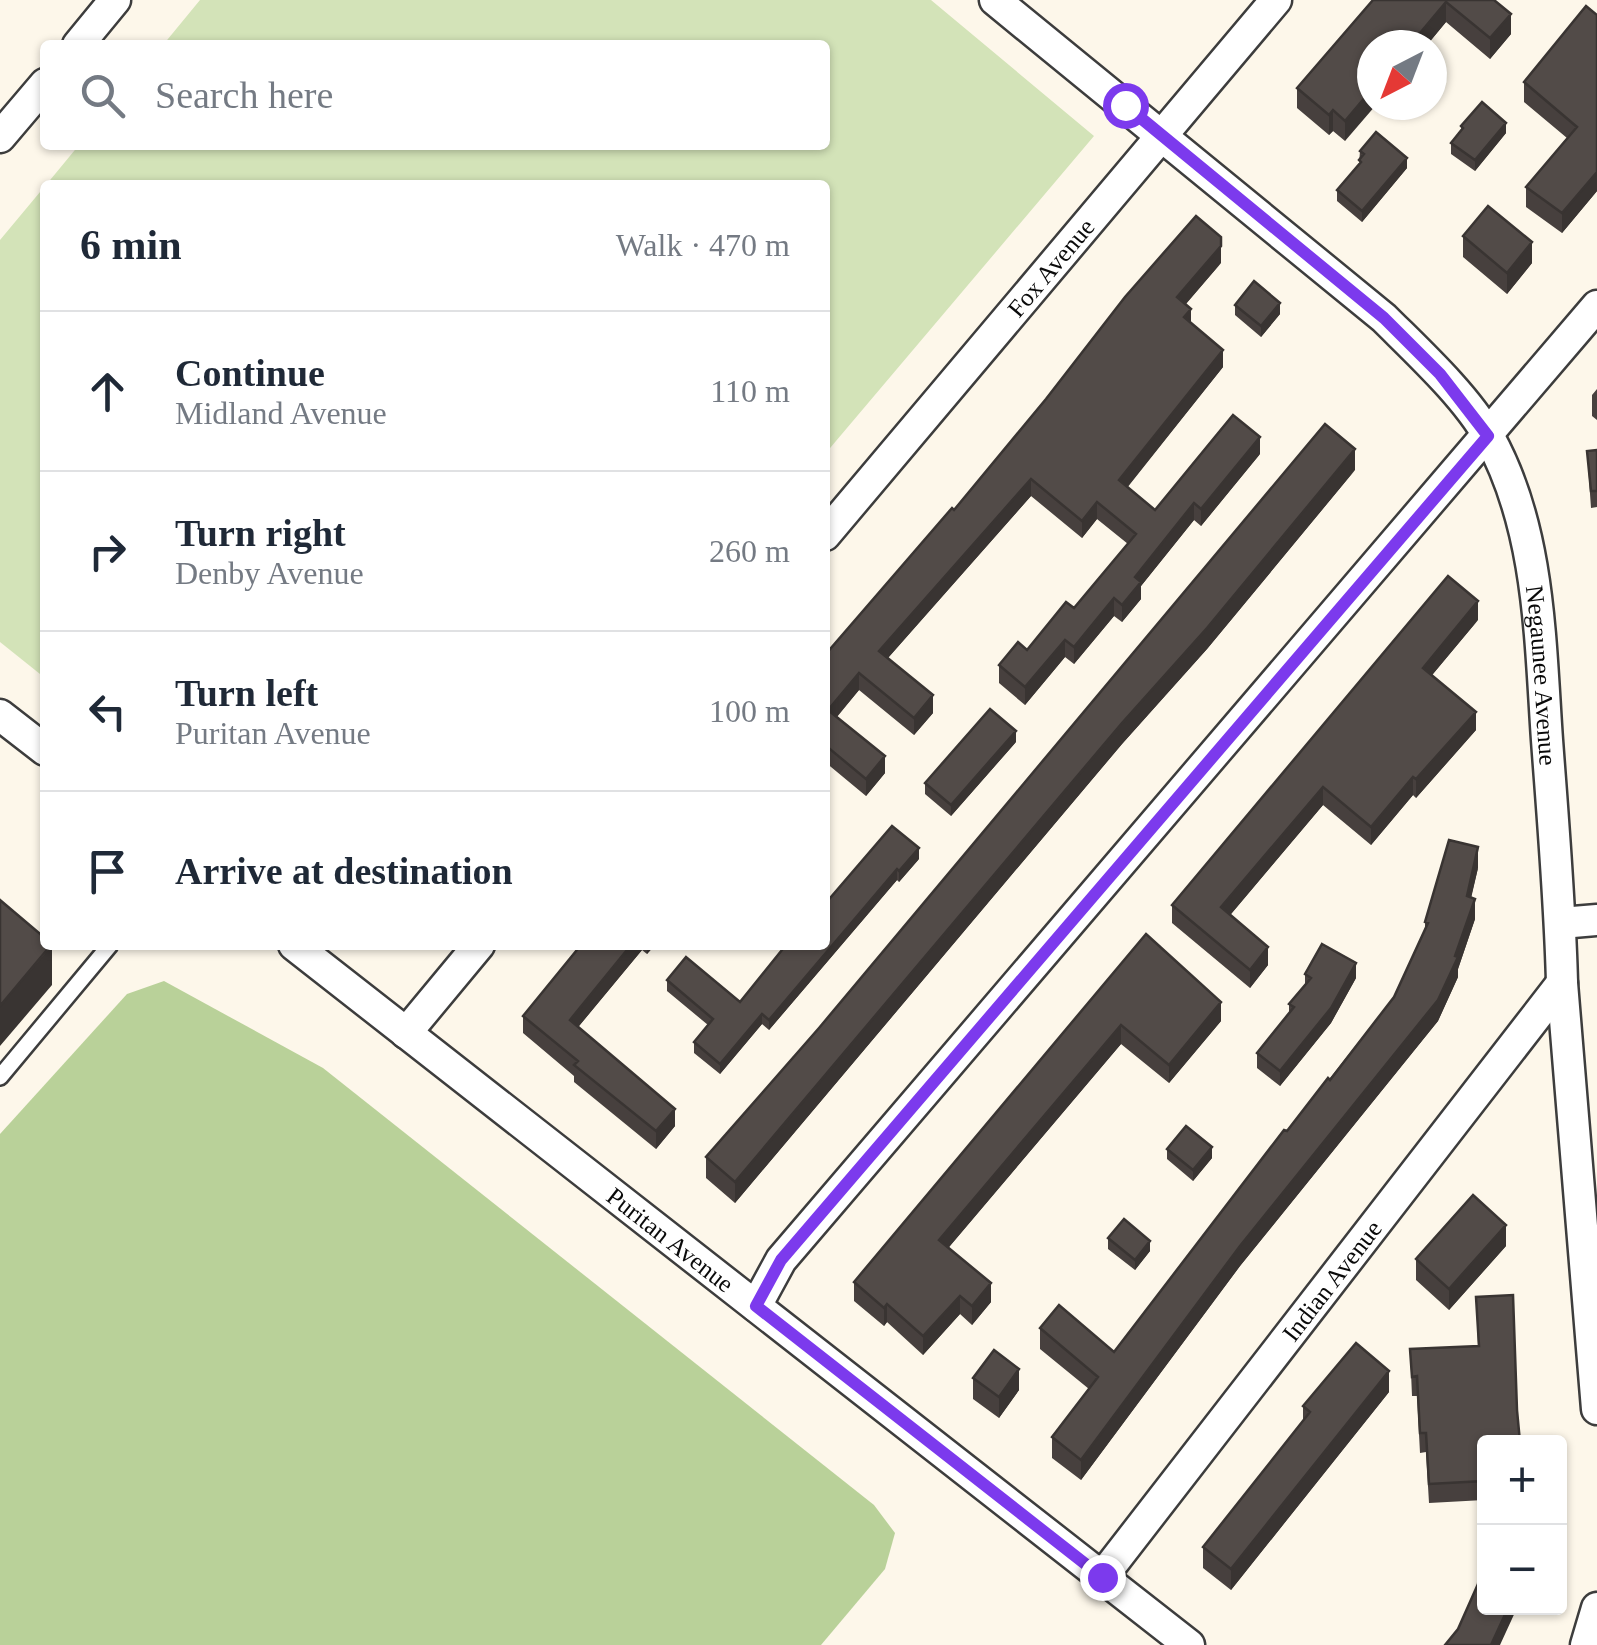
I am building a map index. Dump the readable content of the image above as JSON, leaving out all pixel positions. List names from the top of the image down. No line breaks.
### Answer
{"streets":{"street":["Fox Avenue","Negaunee Avenue","Puritan Avenue","Indian Avenue"]},"crossings":[["Fox Avenue","Negaunee Avenue"],["Negaunee Avenue","Indian Avenue"],["Puritan Avenue","Indian Avenue"]],"north":"bottom left","page":{"search":"Search here","heading":["6 min","Walk · 470 m"],"list":[["Continue","Midland Avenue","110 m"],["Turn right","Denby Avenue","260 m"],["Turn left","Puritan Avenue","100 m"],"Arrive at destination"],"map_buttons":["+","−"]}}
